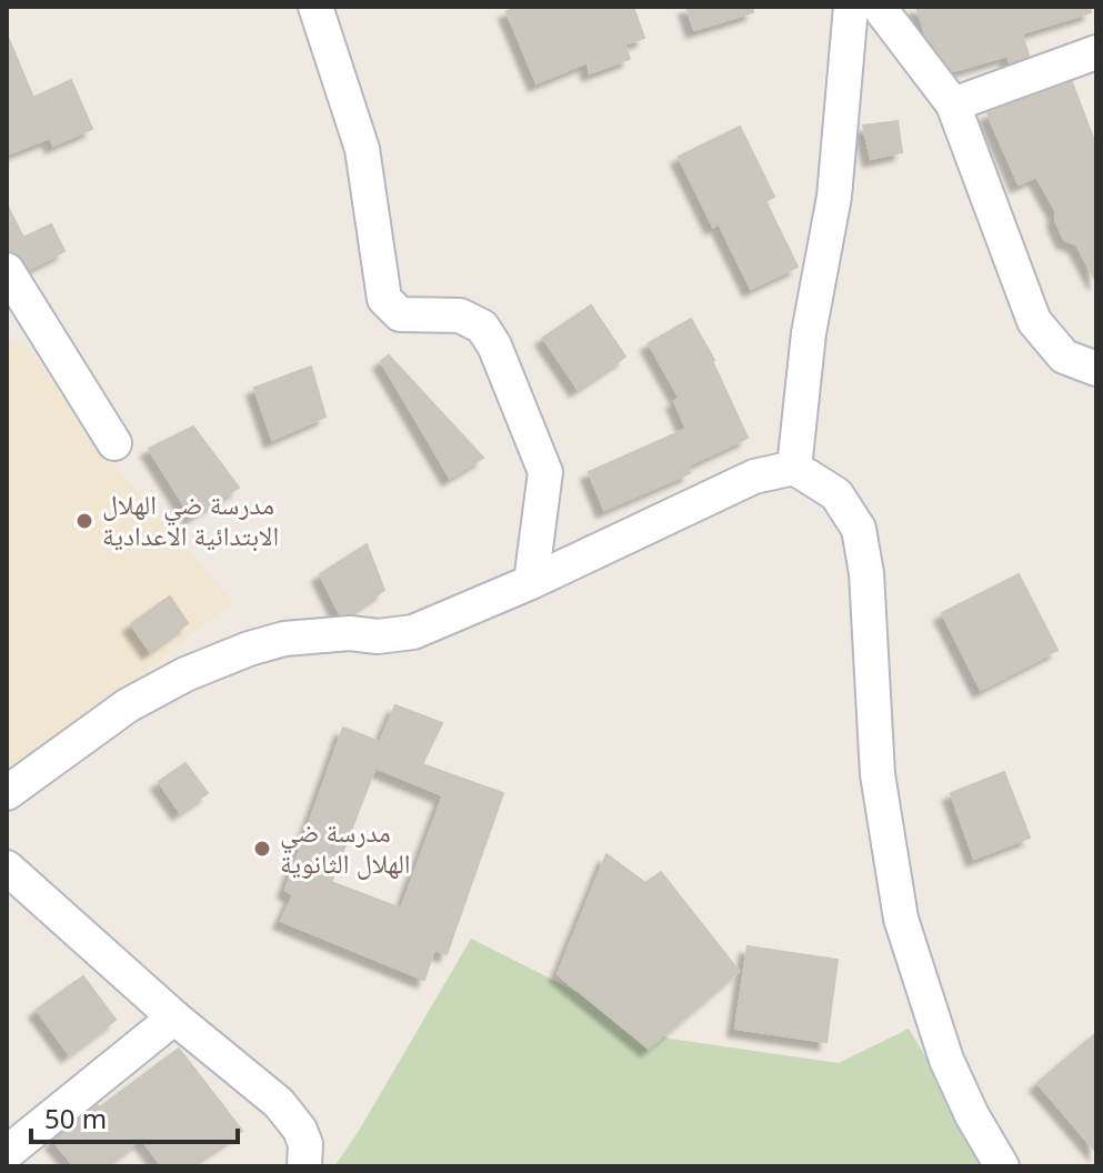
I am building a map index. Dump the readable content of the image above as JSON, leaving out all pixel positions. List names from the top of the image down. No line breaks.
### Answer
{"places":["مدرسة ضي الهلال الابتدائية الاعدادية","مدرسة ضي الهلال الثانوية"],"scale_bar":"50 m"}
